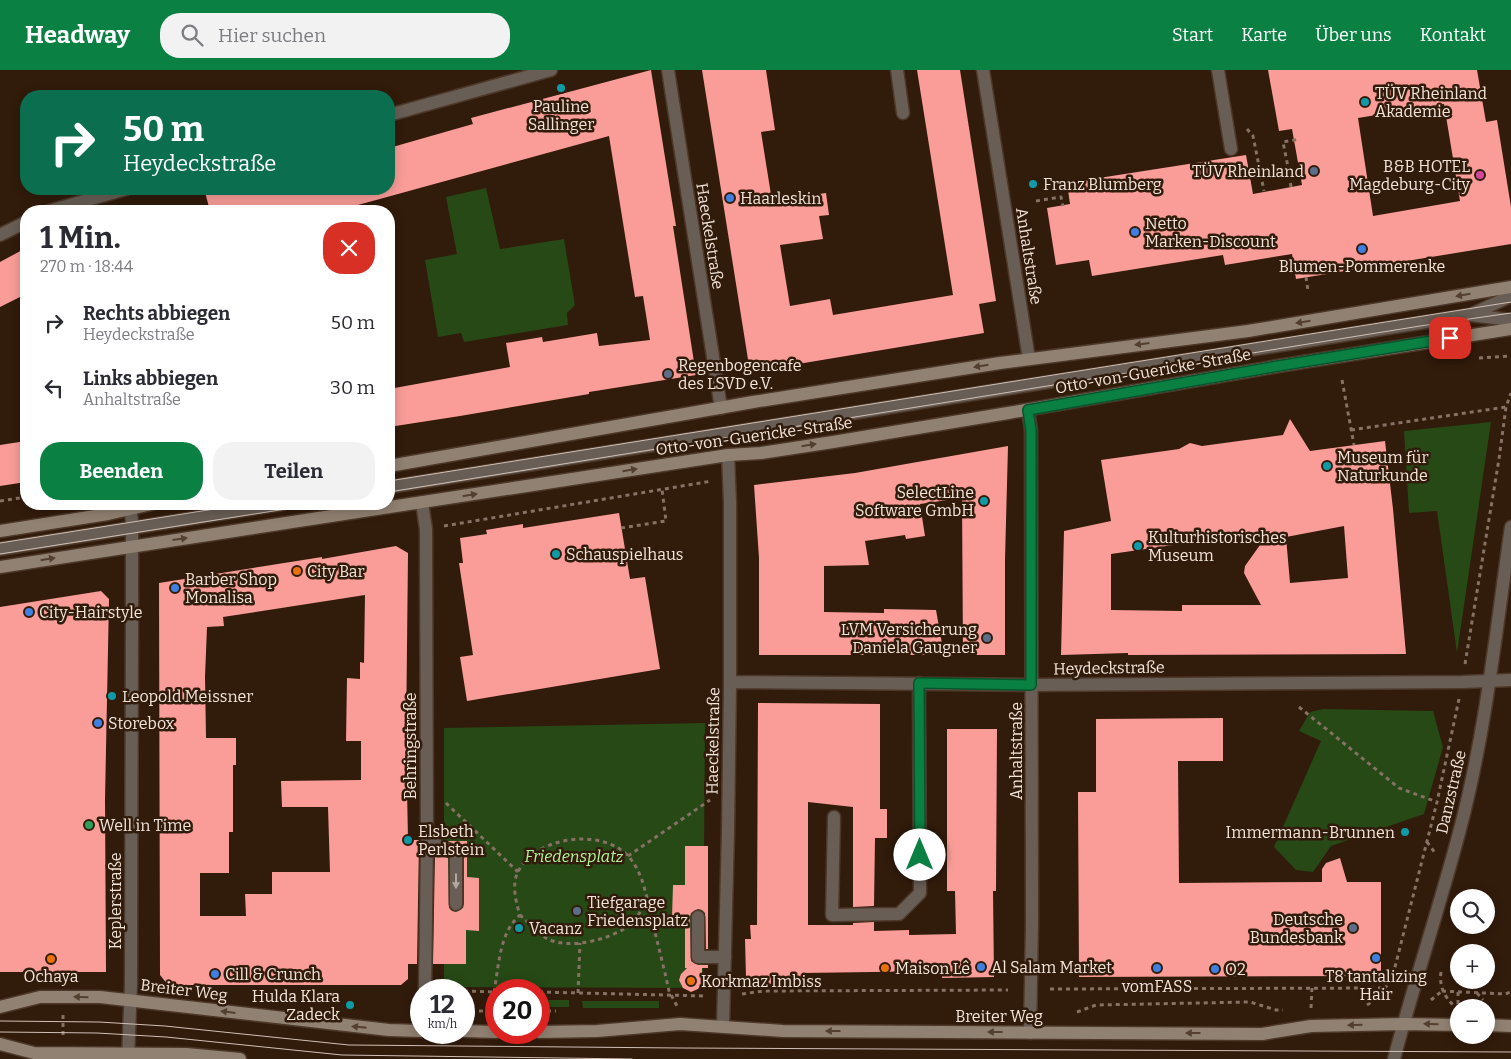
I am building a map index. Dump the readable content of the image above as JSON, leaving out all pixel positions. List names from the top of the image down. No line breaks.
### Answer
{"streets":{"street":["Haeckelstraße","Anhaltstraße","Otto-von-Guericke-Straße","Heydeckstraße","Behringstraße","Danzstraße","Keplerstraße","Breiter Weg"]},"crossings":[["Haeckelstraße","Otto-von-Guericke-Straße"],["Haeckelstraße","Heydeckstraße"],["Haeckelstraße","Breiter Weg"],["Anhaltstraße","Otto-von-Guericke-Straße"],["Anhaltstraße","Heydeckstraße"],["Anhaltstraße","Breiter Weg"],["Otto-von-Guericke-Straße","Behringstraße"],["Otto-von-Guericke-Straße","Keplerstraße"],["Heydeckstraße","Danzstraße"],["Danzstraße","Breiter Weg"],["Keplerstraße","Breiter Weg"]],"one_way":["Breiter Weg"],"parks":["Friedensplatz"],"places":["Pauline Sallinger","TÜV Rheinland Akademie","TÜV Rheinland","B&B HOTEL Magdeburg-City","Franz Blumberg","Haarleskin","Netto Marken-Discount","Blumen-Pommerenke","Regenbogencafe des LSVD e.V.","Museum für Naturkunde","SelectLine Software GmbH","Kulturhistorisches Museum","Schauspielhaus","City Bar","Barber Shop Monalisa","City-Hairstyle","LVM Versicherung Daniela Gaugner","Leopold Meissner","Storebox","Well in Time","Immermann-Brunnen","Elsbeth Perlstein","Tiefgarage Friedensplatz","Vacanz","Deutsche Bundesbank","T8 tantalizing Hair","Ochaya","Al Salam Market","Maison Lê","vomFASS","O2","Cill & Crunch","Korkmaz Imbiss","Hulda Klara Zadeck"],"page":{"header":"Headway","search":"Hier suchen","nav":["Start","Karte","Über uns","Kontakt"],"turn":["50 m","Heydeckstraße"],"heading":["1 Min.","270 m · 18:44"],"list":[{"name":"Rechts abbiegen","note":"Heydeckstraße","value":"50 m"},{"name":"Links abbiegen","note":"Anhaltstraße","value":"30 m"}],"buttons":["Beenden","Teilen"],"map_buttons":["+","−"],"speed":"12 km/h","limit":"20"}}
